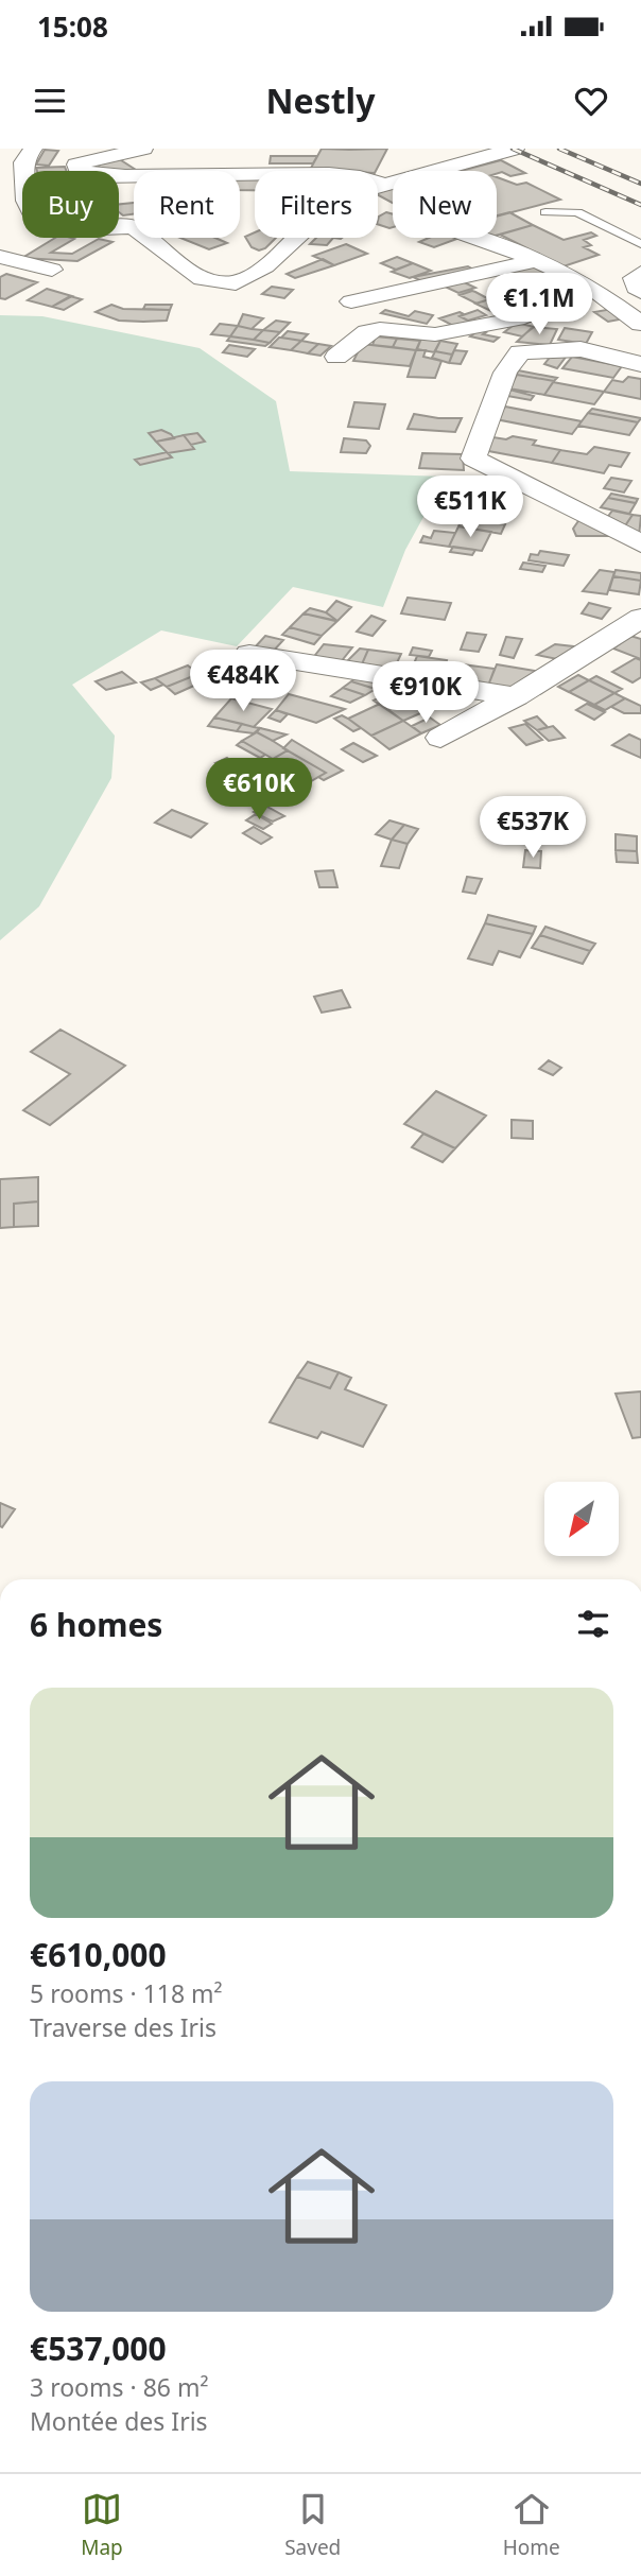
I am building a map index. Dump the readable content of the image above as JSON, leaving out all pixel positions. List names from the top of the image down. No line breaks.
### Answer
{"north":"bottom left","page":{"status":"15:08","header":"Nestly","chip":["Buy","Rent","Filters","New"],"price":["€1.1M","€511K","€484K","€910K","€610K","€537K"],"heading":"6 homes","list":[{"name":"€610,000","note":"5 rooms · 118 m² · Traverse des Iris"},{"name":"€537,000","note":"3 rooms · 86 m² · Montée des Iris"}],"tabs":["Map","Saved","Home"]}}
